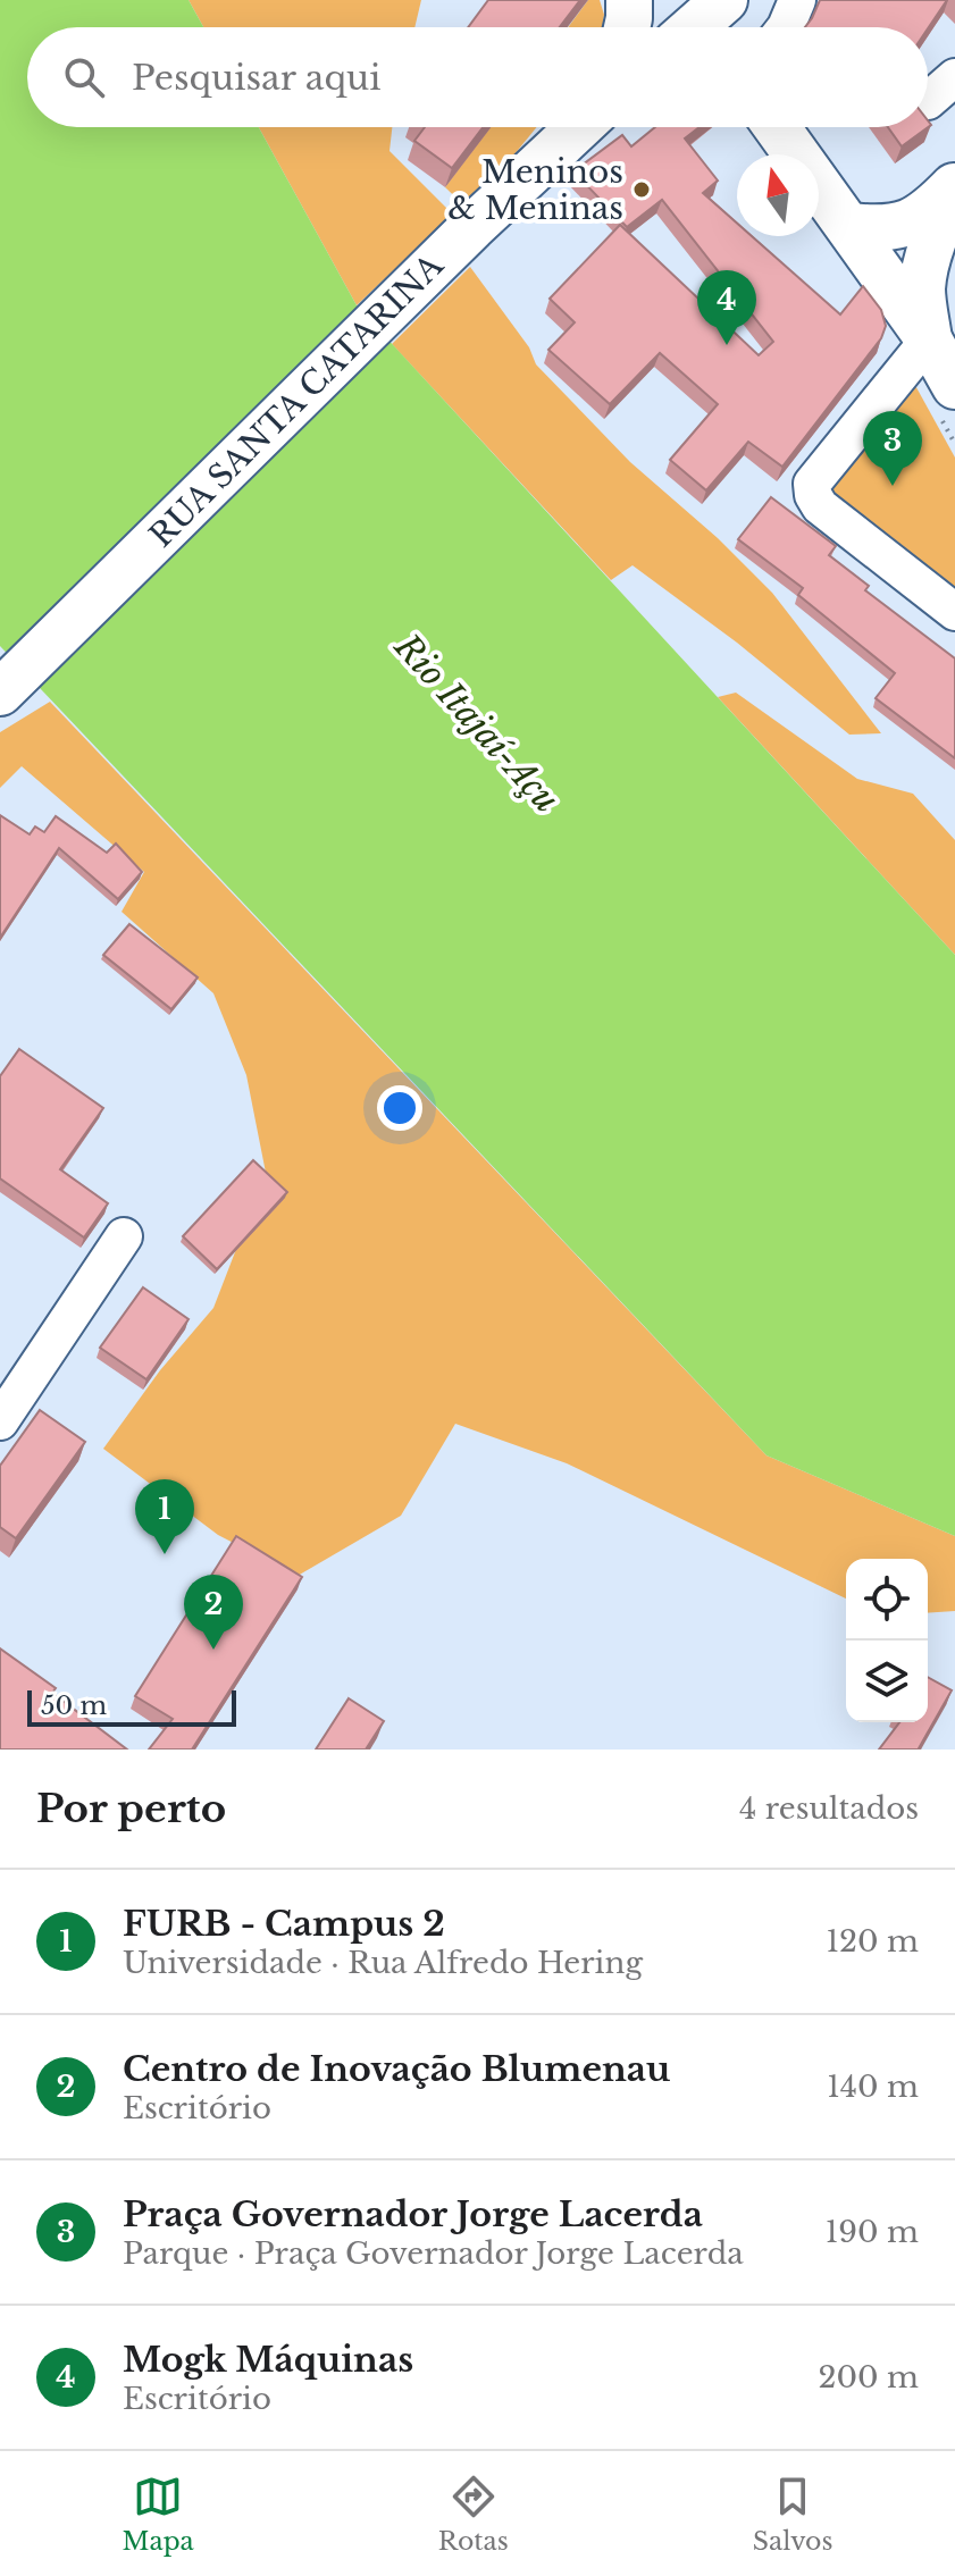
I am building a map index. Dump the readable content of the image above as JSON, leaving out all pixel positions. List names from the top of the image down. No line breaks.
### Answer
{"streets":{"main road":["RUA SANTA CATARINA"]},"water":["Rio Itajaí-Açu"],"places":["Meninos & Meninas"],"scale_bar":"50 m","north":"top","page":{"search":"Pesquisar aqui","pins":["4","3","1","2"],"scale":"50 m","heading":["Por perto","4 resultados"],"list":[{"mark":"1","name":"FURB - Campus 2","note":"Universidade · Rua Alfredo Hering","value":"120 m"},{"mark":"2","name":"Centro de Inovação Blumenau","note":"Escritório","value":"140 m"},{"mark":"3","name":"Praça Governador Jorge Lacerda","note":"Parque · Praça Governador Jorge Lacerda","value":"190 m"},{"mark":"4","name":"Mogk Máquinas","note":"Escritório","value":"200 m"}],"nav":["Mapa","Rotas","Salvos"]}}
